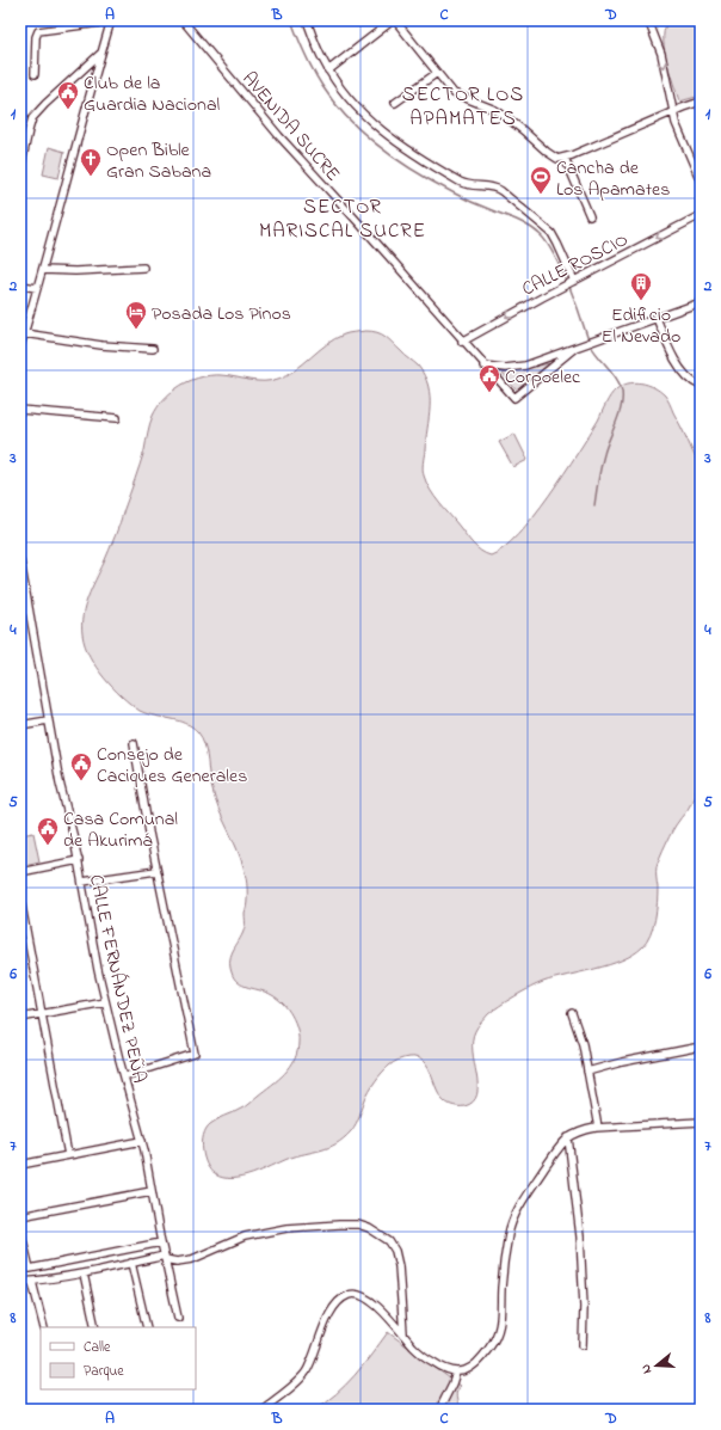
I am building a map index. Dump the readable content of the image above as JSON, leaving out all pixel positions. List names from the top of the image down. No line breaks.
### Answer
{"streets":{"street":["AVENIDA SUCRE","CALLE ROSCIO","CALLE FERNÁNDEZ PEÑA"]},"crossings":[["AVENIDA SUCRE","CALLE ROSCIO"]],"districts":["SECTOR LOS APAMATES","SECTOR MARISCAL SUCRE"],"places":{"public building":["Club de la Guardia Nacional","Corpoelec","Consejo de Caciques Generales","Casa Comunal de Akurimá"],"church":["Open Bible Gran Sabana"],"sports":["Cancha de Los Apamates"],"building":["Edificio El Nevado"],"hotel":["Posada Los Pinos"]},"legend":["Calle","Parque"],"north":"left","grid":{"columns":["A","B","C","D"],"rows":["1","2","3","4","5","6","7","8"]}}
